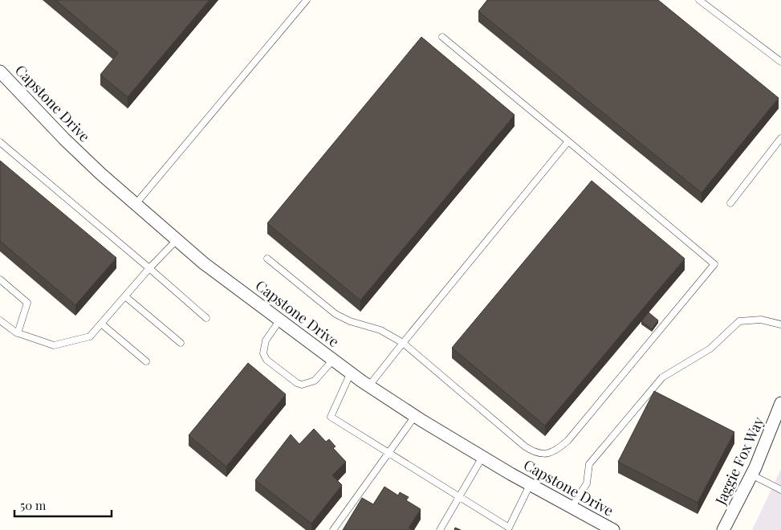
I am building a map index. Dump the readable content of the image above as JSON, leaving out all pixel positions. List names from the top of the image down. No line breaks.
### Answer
{"streets":{"street":["Capstone Drive","Jaggie Fox Way"]},"scale_bar":"50 m"}
